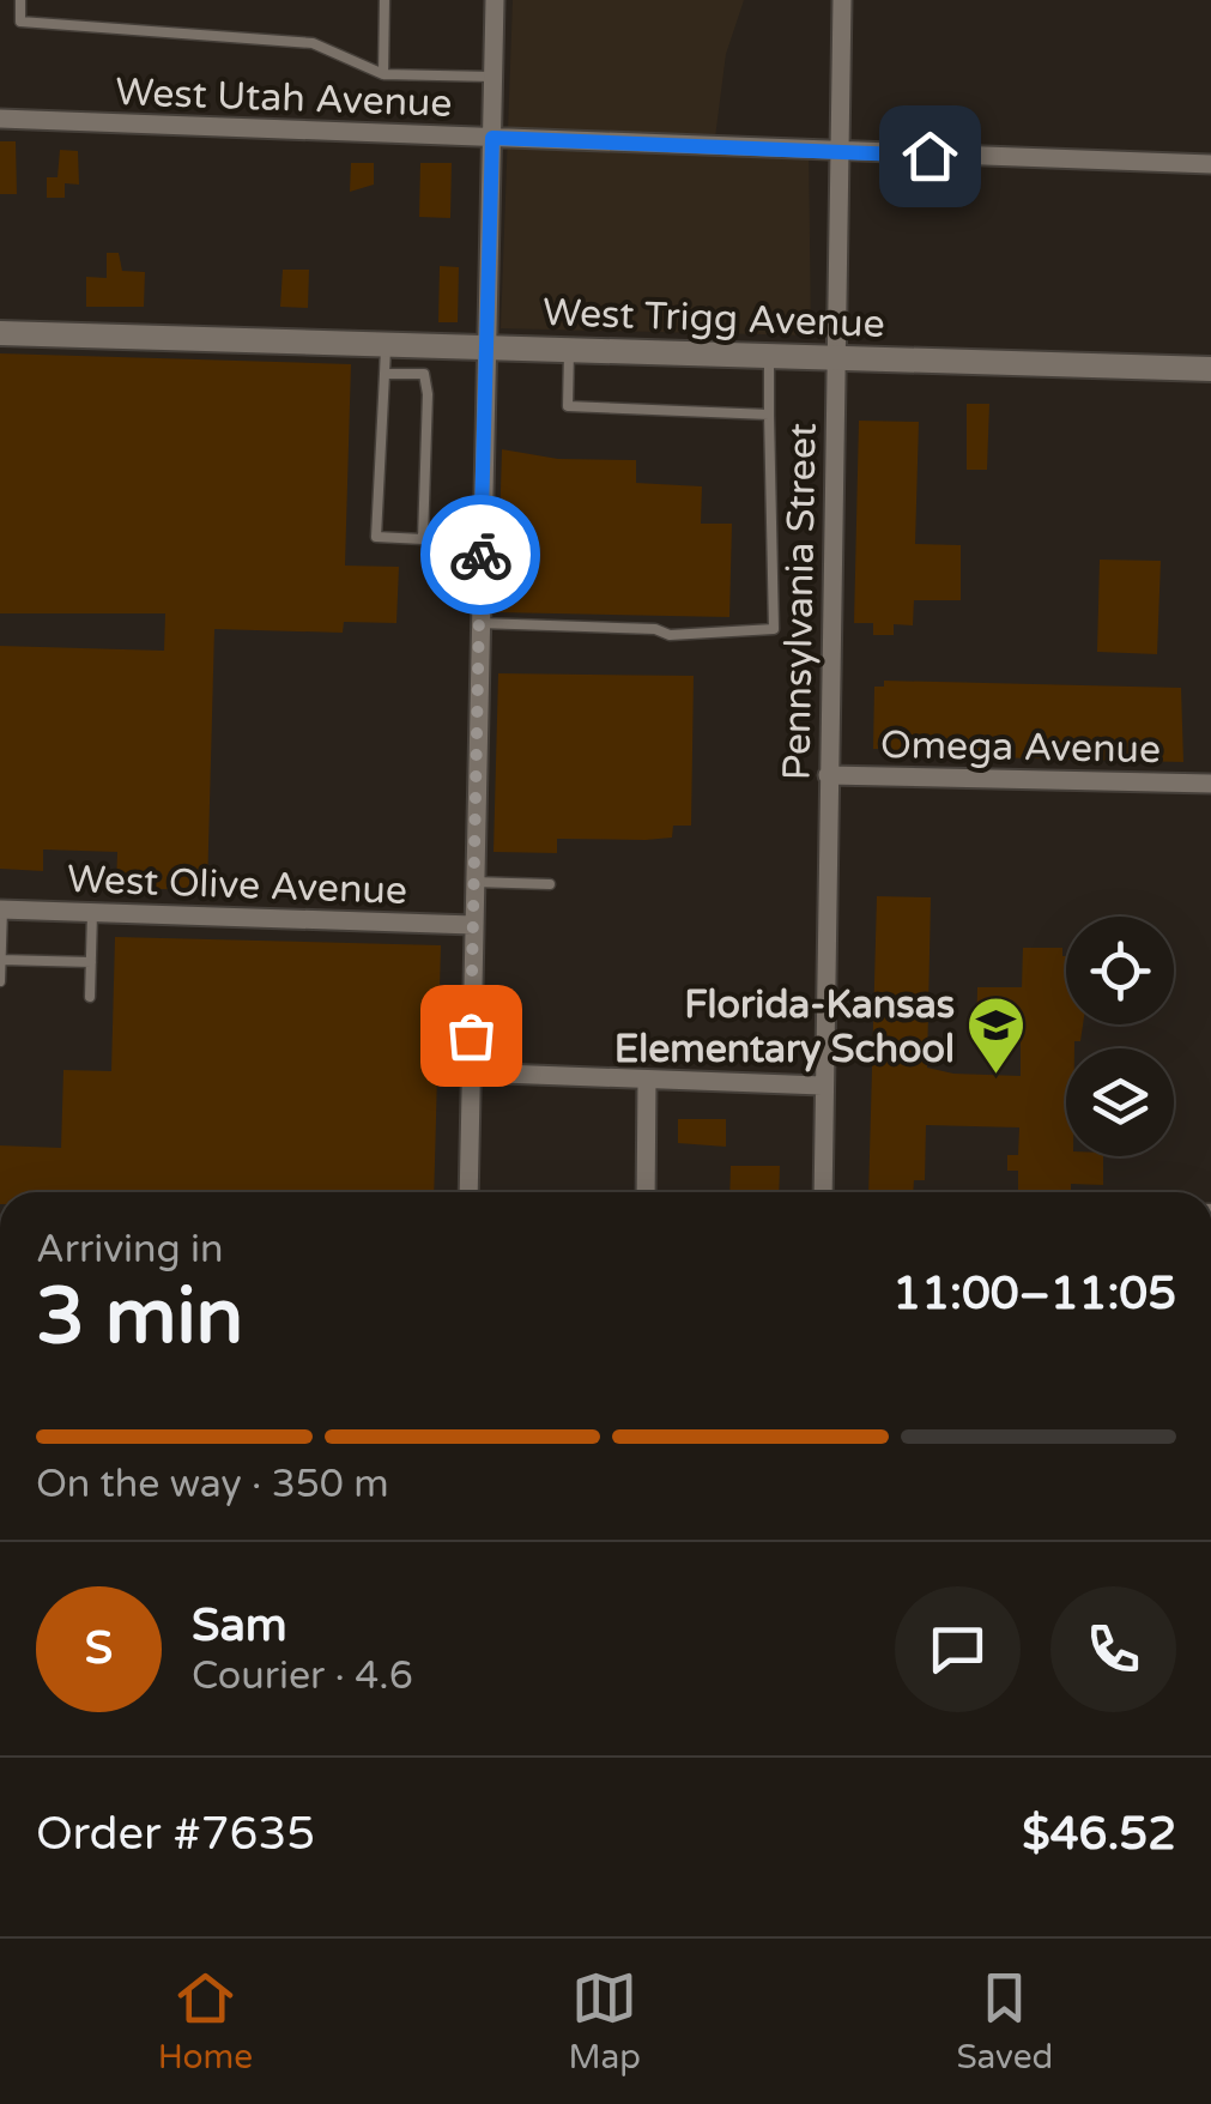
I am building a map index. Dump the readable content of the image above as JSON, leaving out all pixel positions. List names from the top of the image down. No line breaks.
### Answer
{"streets":{"street":["West Utah Avenue","West Trigg Avenue","Pennsylvania Street","Omega Avenue","West Olive Avenue"]},"crossings":[["West Utah Avenue","Pennsylvania Street"],["West Trigg Avenue","Pennsylvania Street"],["Pennsylvania Street","Omega Avenue"]],"places":{"school or university":["Florida-Kansas Elementary School"]},"page":{"heading":["3 min","Arriving in","11:00–11:05"],"panel":["Sam","Courier · 4.6","Order #7635","$46.52"],"bar":"On the way · 350 m","round":"S","tabs":["Home","Map","Saved"]}}
